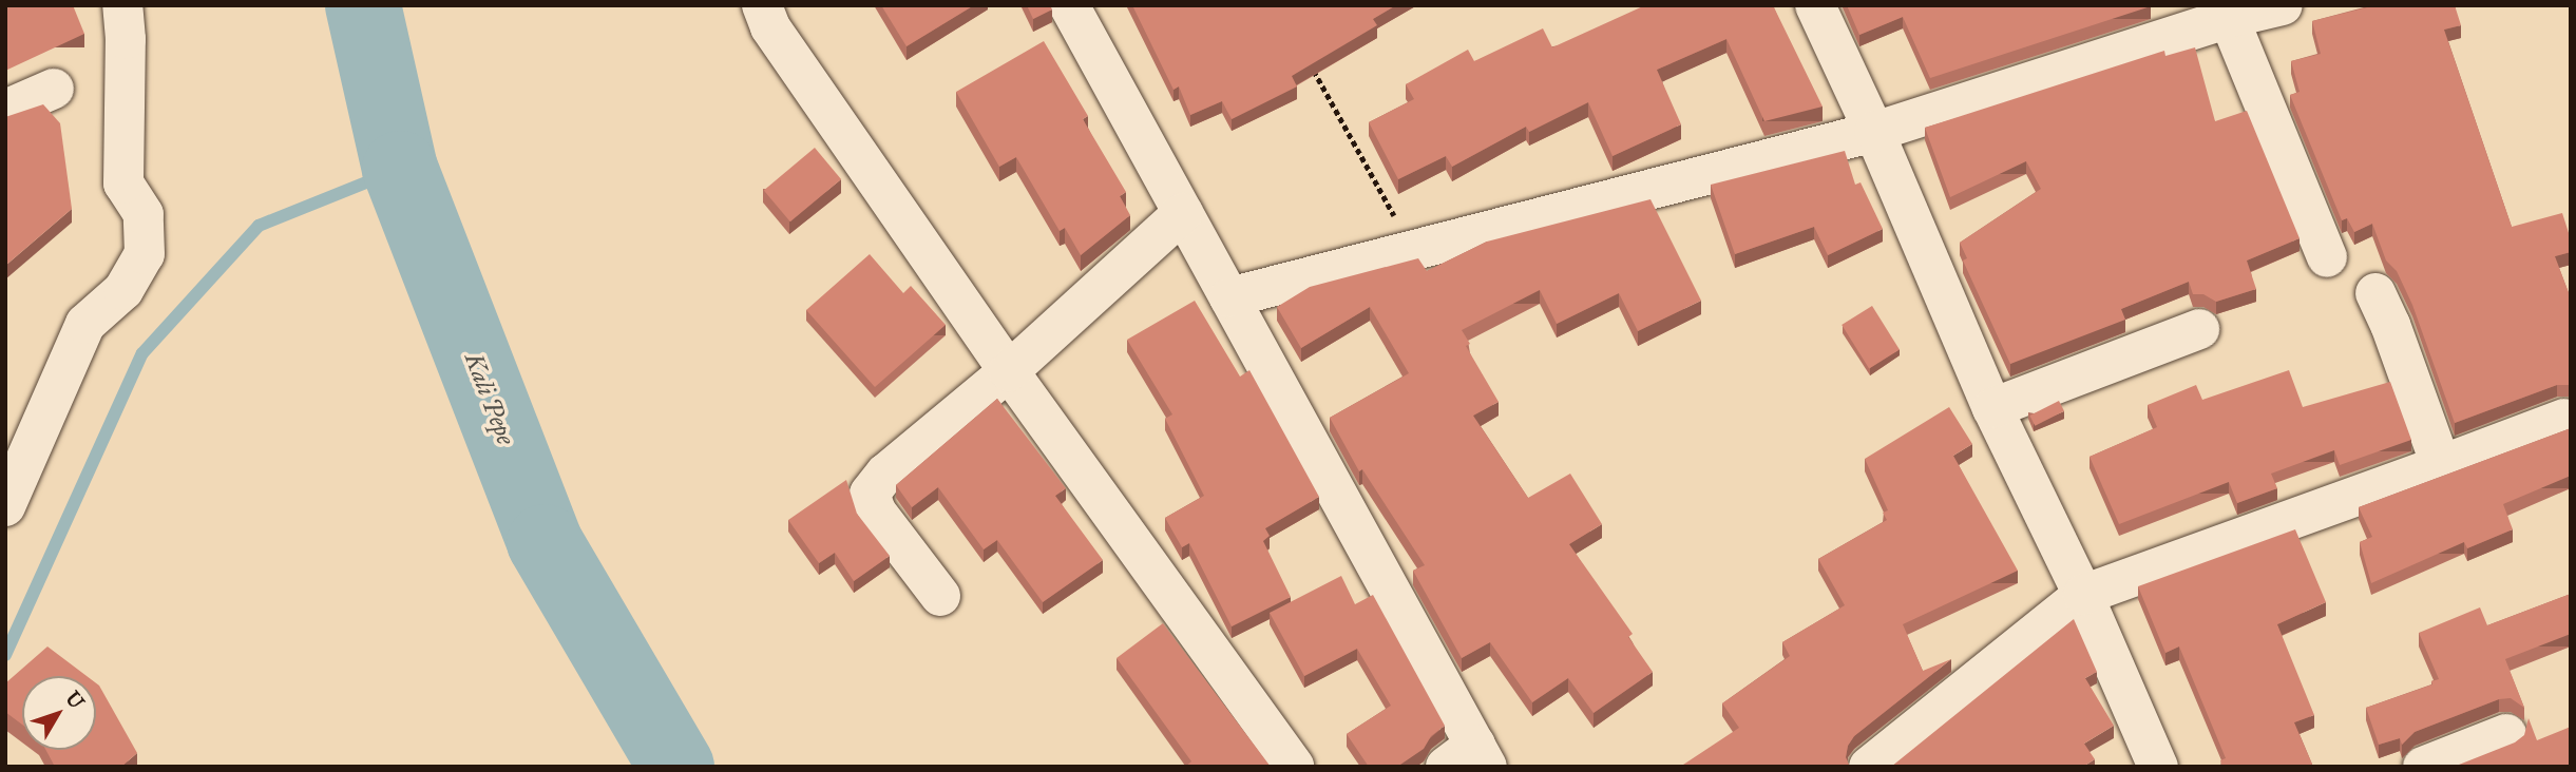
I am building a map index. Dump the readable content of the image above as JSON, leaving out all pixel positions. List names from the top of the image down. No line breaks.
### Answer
{"water":["Kali Pepe"],"north":"top right"}
